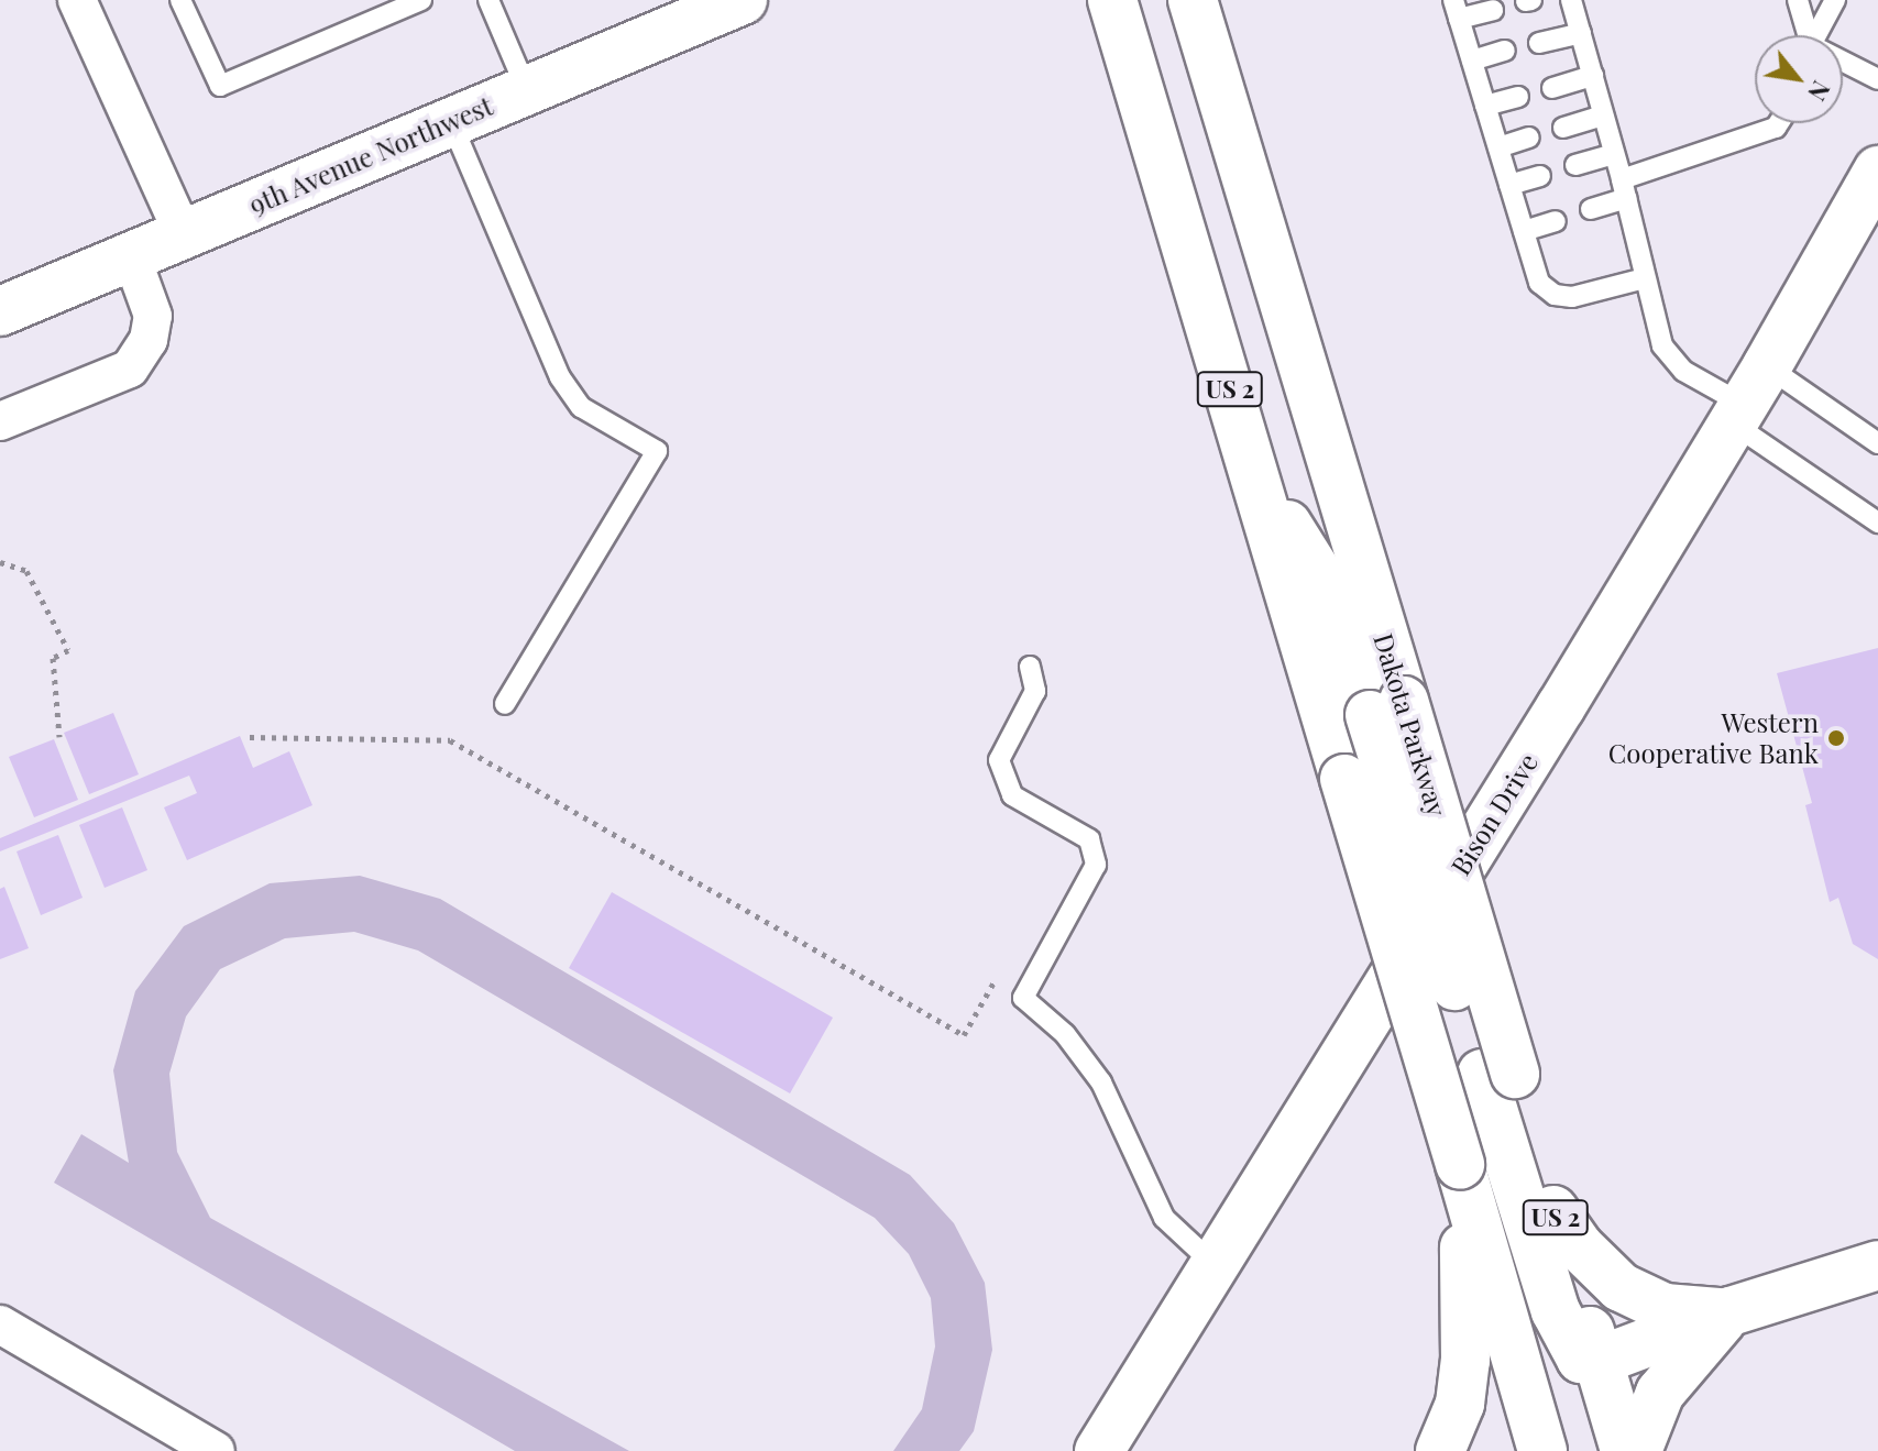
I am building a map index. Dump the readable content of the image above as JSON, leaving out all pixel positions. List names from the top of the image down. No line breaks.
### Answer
{"streets":{"main road":["9th Avenue Northwest","US 2","Dakota Parkway","Bison Drive"]},"places":["Western Cooperative Bank"],"north":"bottom right"}
